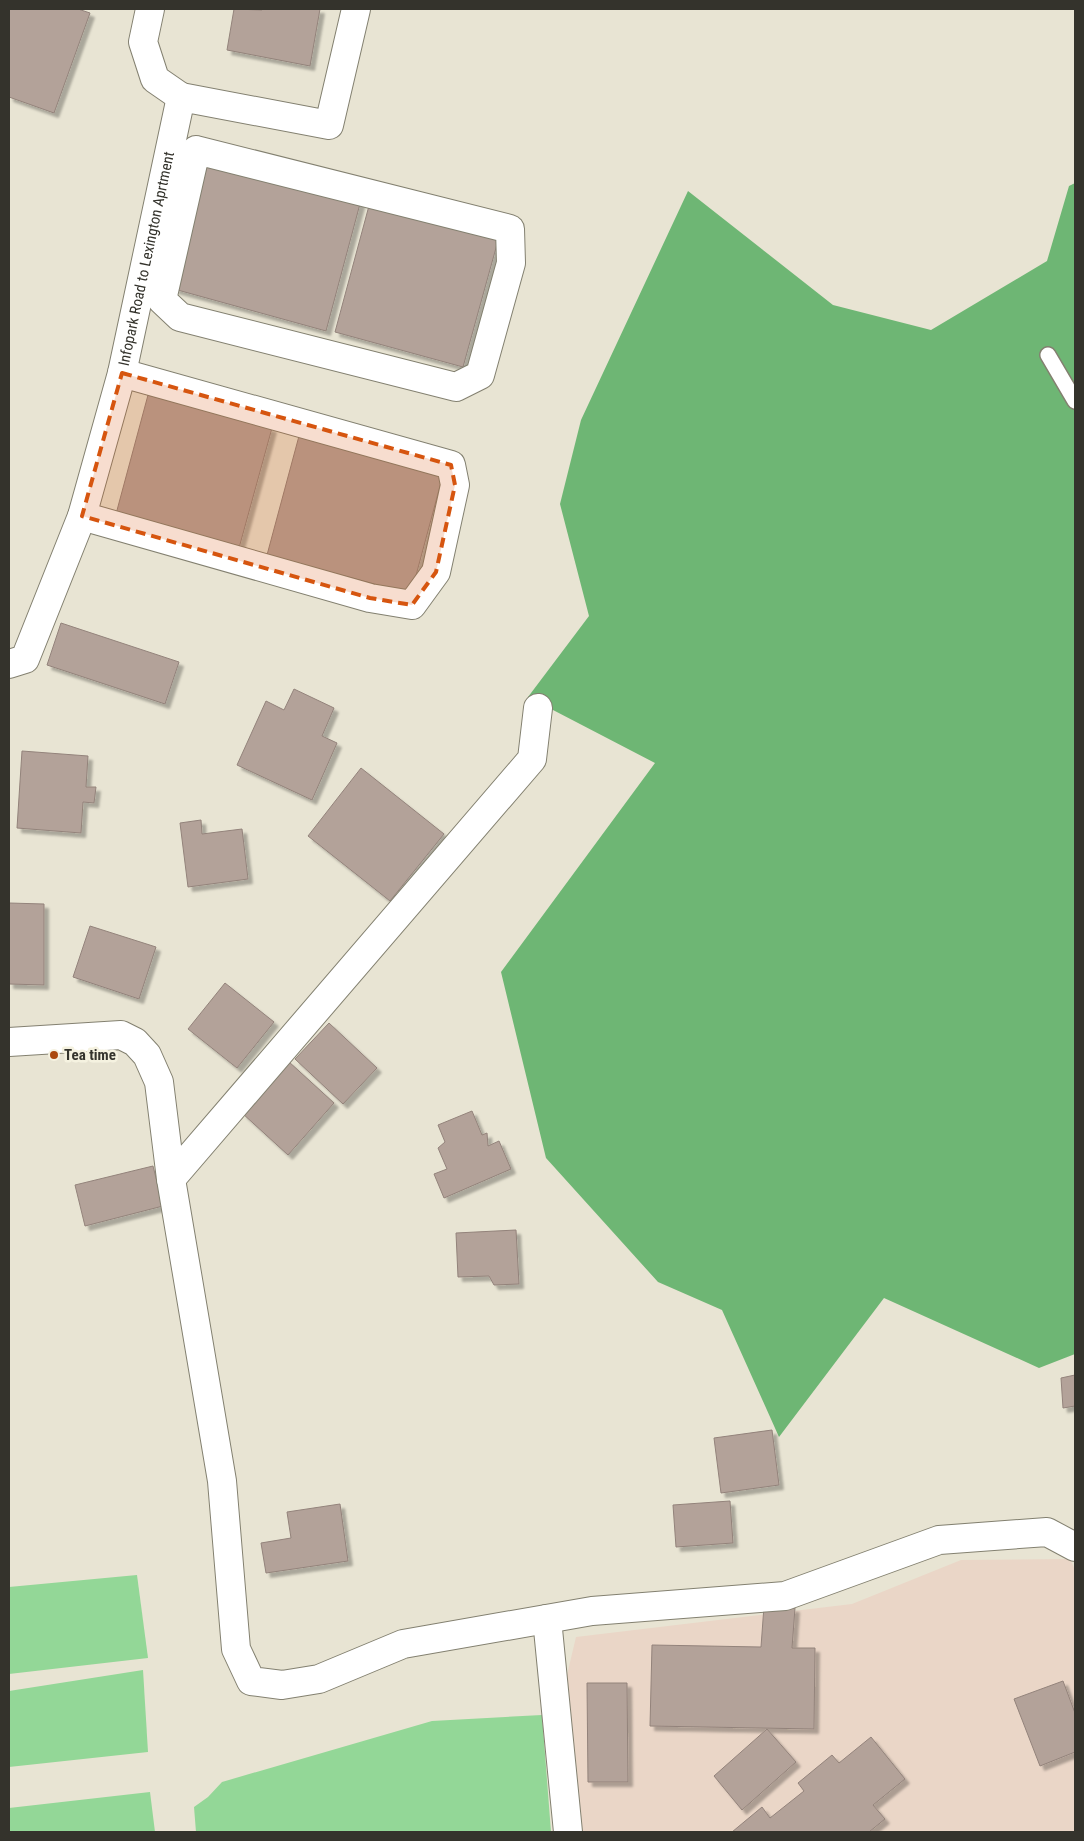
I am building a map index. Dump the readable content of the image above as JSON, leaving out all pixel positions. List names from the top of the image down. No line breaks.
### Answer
{"streets":{"street":["Infopark Road to Lexington Aprtment"]},"places":["Tea time"]}
